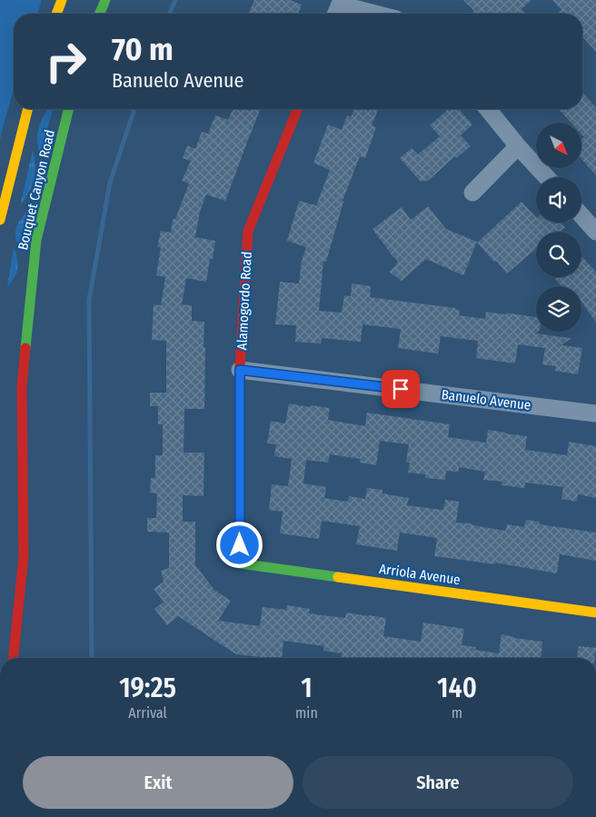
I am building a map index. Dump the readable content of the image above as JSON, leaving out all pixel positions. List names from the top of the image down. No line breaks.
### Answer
{"streets":{"street":["Bouquet Canyon Road","Alamogordo Road","Banuelo Avenue","Arriola Avenue"]},"crossings":[["Alamogordo Road","Banuelo Avenue"],["Alamogordo Road","Arriola Avenue"]],"north":"bottom right","page":{"turn":["70 m","Banuelo Avenue"],"eta":["19:25","Arrival","1","min","140","m"],"buttons":["Exit","Share"]}}
